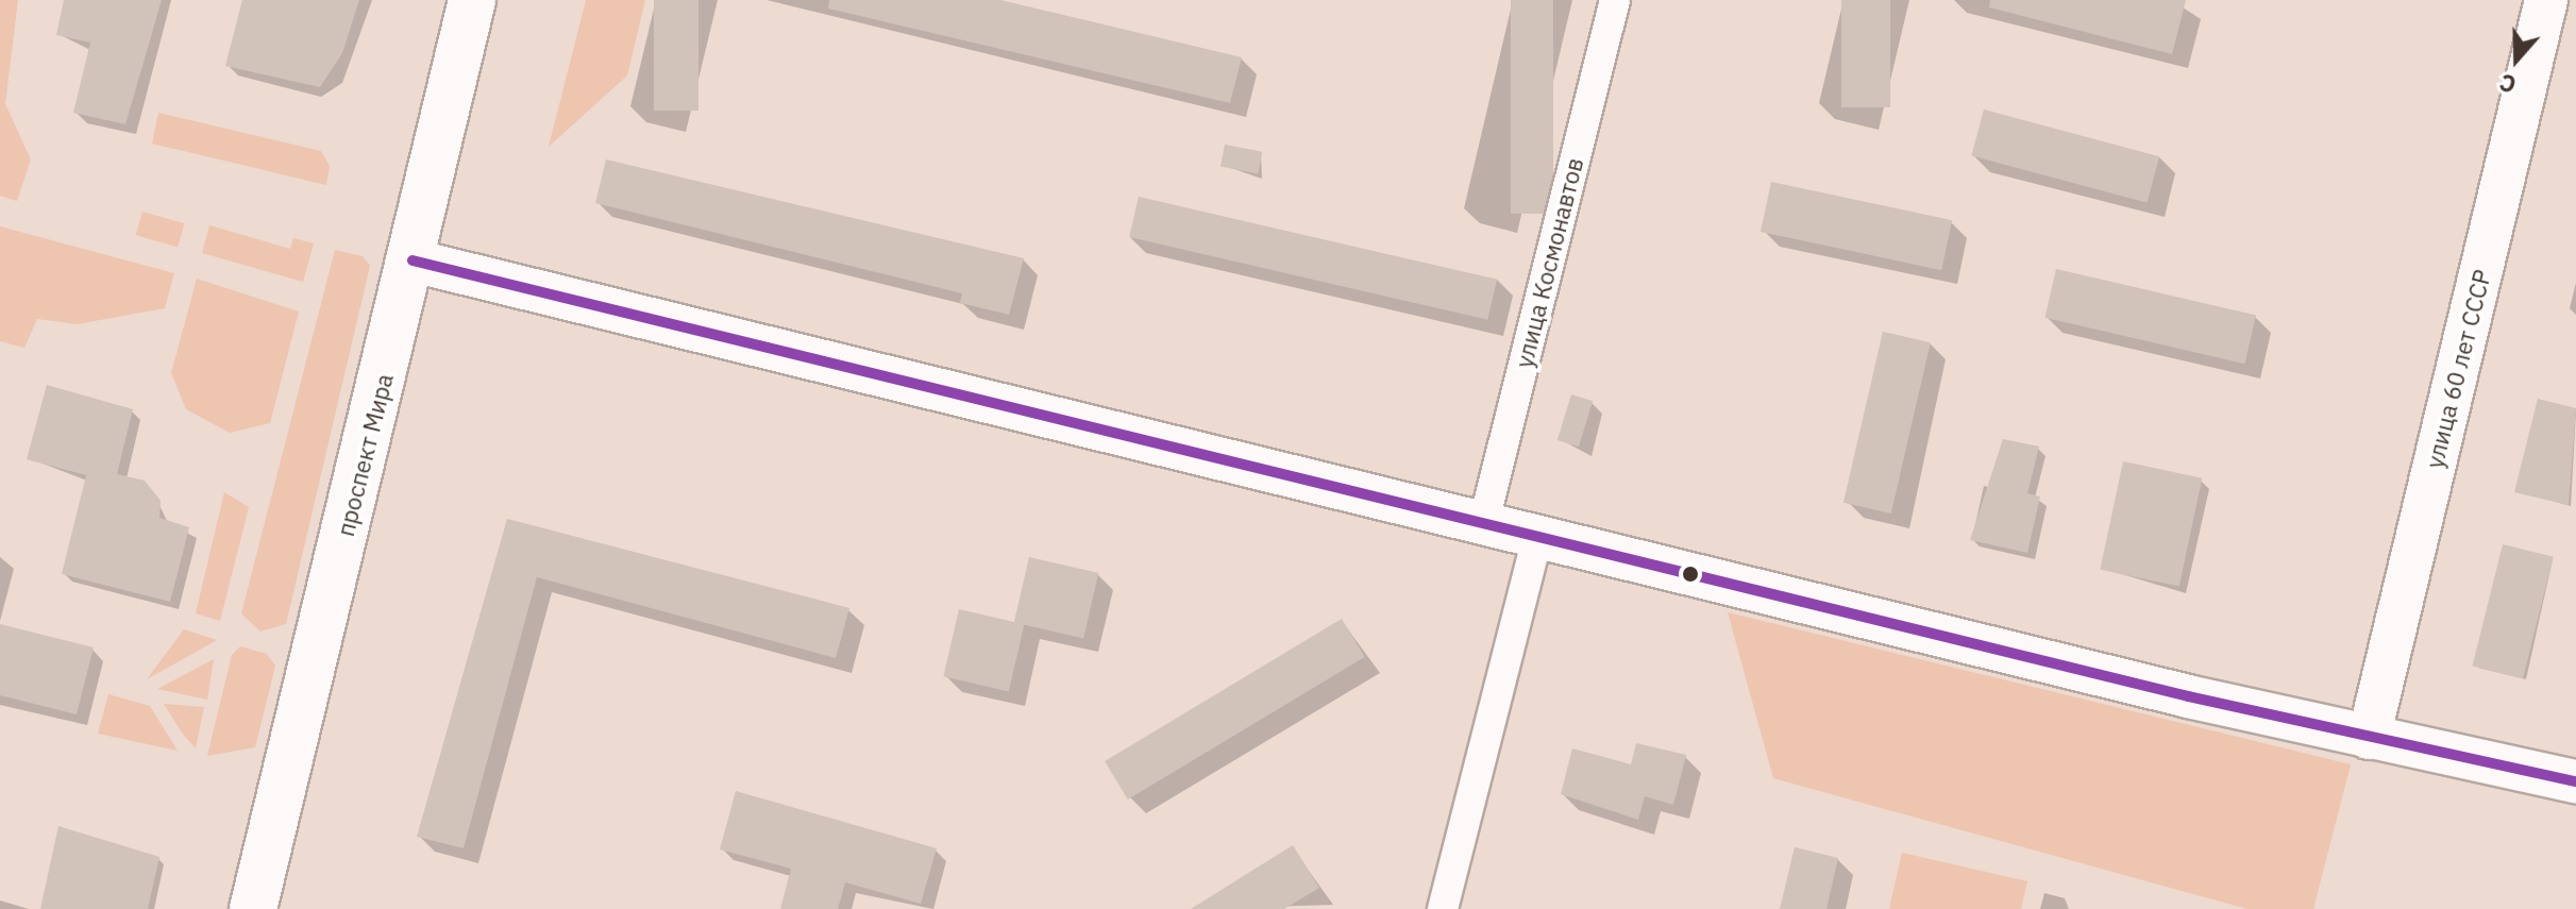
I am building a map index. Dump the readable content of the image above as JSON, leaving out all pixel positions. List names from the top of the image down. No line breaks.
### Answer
{"streets":{"main road":["проспект Мира"],"street":["улица Космонавтов","улица 60 лет СССР"]},"north":"bottom"}
